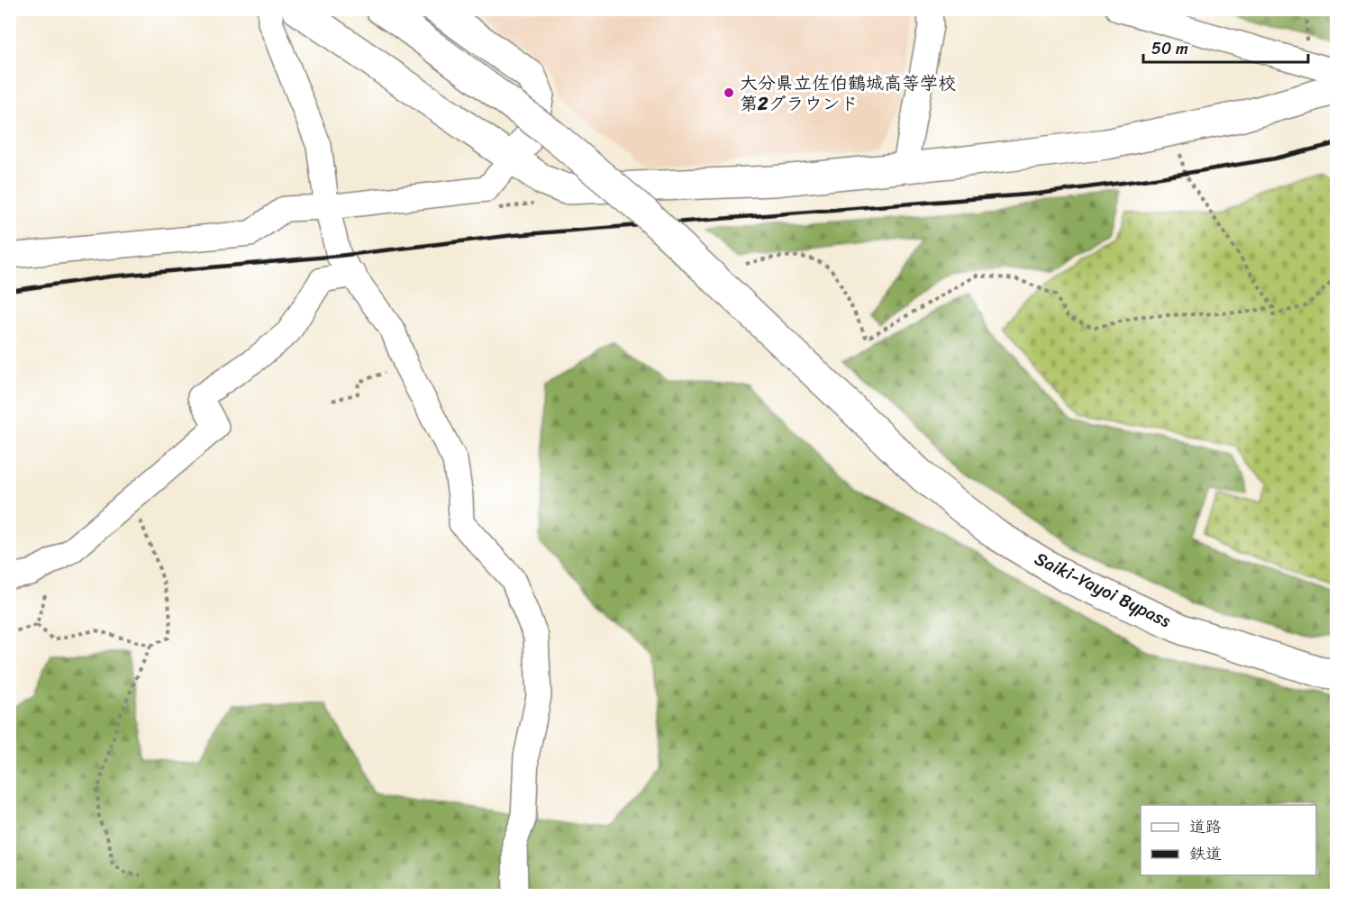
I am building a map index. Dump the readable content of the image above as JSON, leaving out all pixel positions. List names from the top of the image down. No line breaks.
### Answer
{"streets":{"main road":["Saiki-Yayoi Bypass"]},"places":["大分県立佐伯鶴城高等学校 第2グラウンド"],"legend":["道路","鉄道"],"scale_bar":"50 m"}
